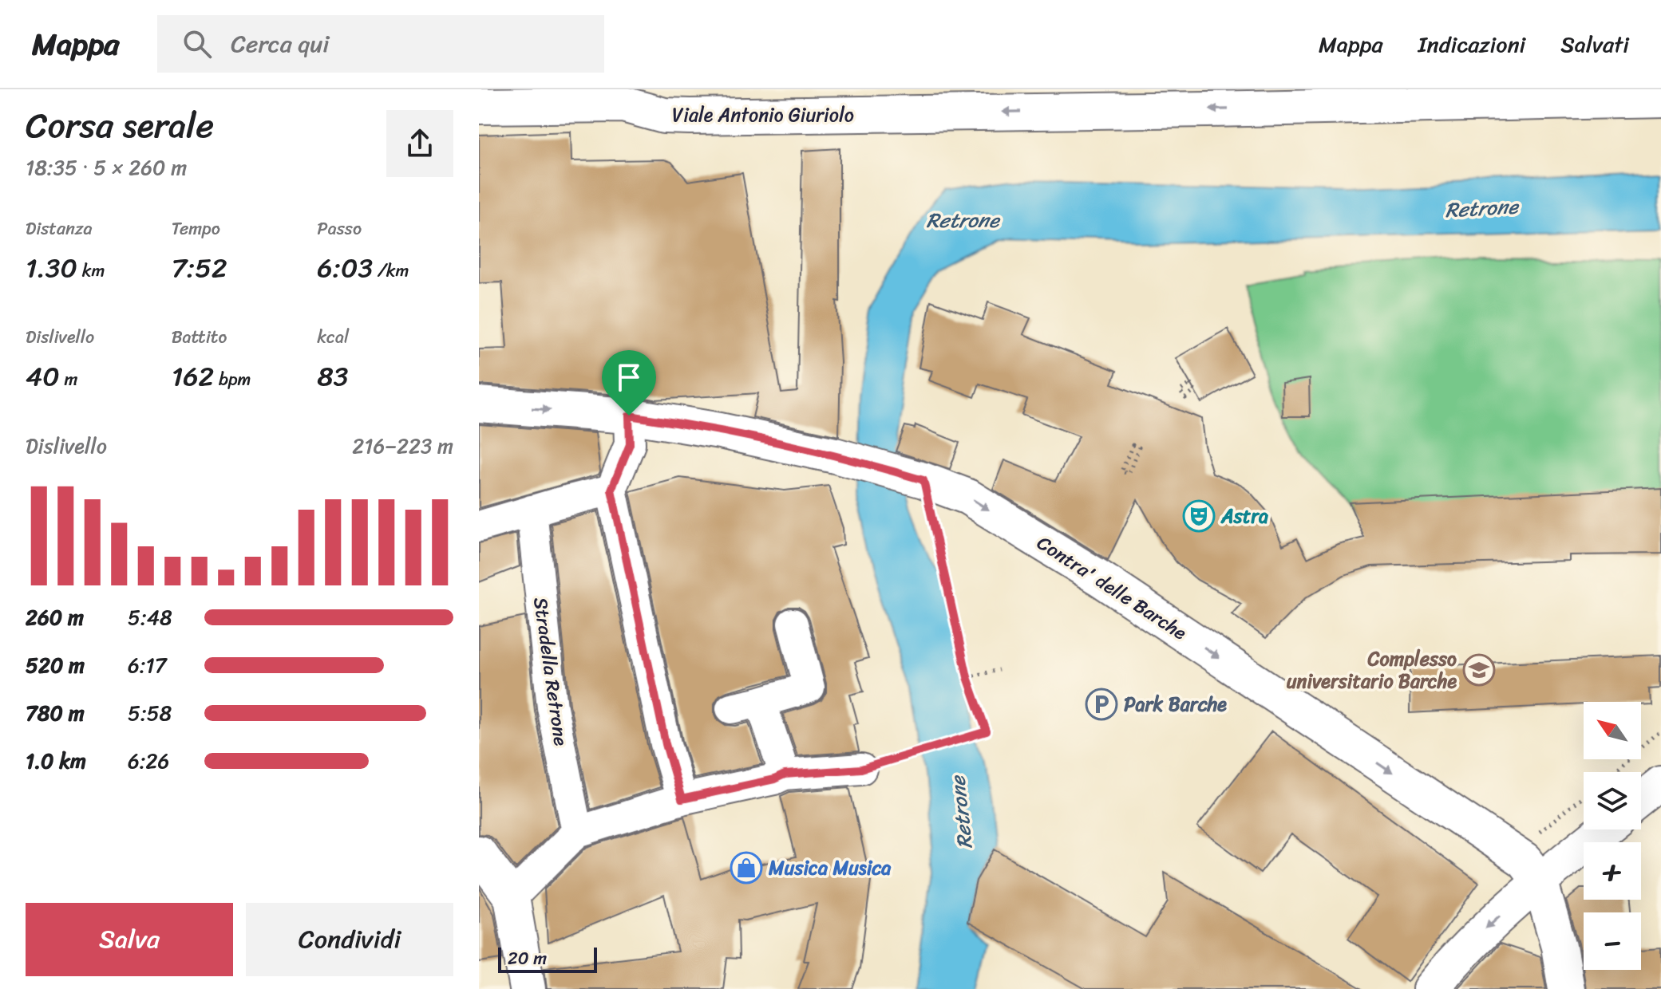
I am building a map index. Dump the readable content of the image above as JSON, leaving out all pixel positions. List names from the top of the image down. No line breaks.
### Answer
{"streets":{"street":["Viale Antonio Giuriolo","Contra' delle Barche","Stradella Retrone"]},"one_way":["Viale Antonio Giuriolo","Contra' delle Barche"],"water":["Retrone"],"places":{"theatre":["Astra"],"school or university":["Complesso universitario Barche"],"parking":["Park Barche"],"shop":["Musica Musica"]},"scale_bar":"20 m","north":"top left","page":{"header":"Mappa","search":"Cerca qui","nav":["Mappa","Indicazioni","Salvati"],"heading":["Corsa serale","18:35 · 5 × 260 m"],"stats":[["Distanza","1.30 km"],["Tempo","7:52"],["Passo","6:03 /km"],["Dislivello","40 m"],["Battito","162 bpm"],["kcal","83"]],"chart":["Dislivello","216–223 m"],"list":[{"name":"260 m","note":"5:48"},{"name":"520 m","note":"6:17"},{"name":"780 m","note":"5:58"},{"name":"1.0 km","note":"6:26"}],"map_buttons":["+","−"],"buttons":["Salva","Condividi"],"scale":"20 m"}}
